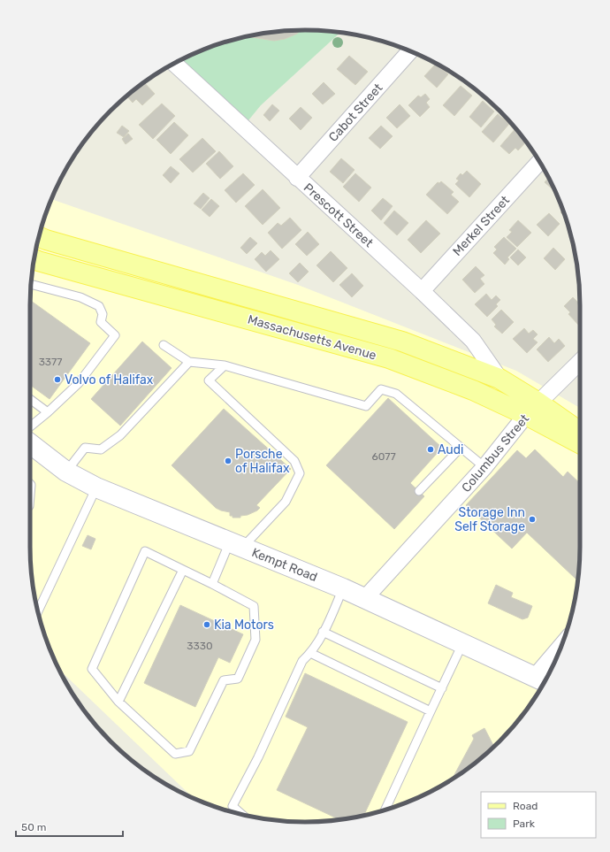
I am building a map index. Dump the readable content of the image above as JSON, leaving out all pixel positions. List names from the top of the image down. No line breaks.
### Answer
{"streets":{"main road":["Massachusetts Avenue"],"street":["Cabot Street","Prescott Street","Merkel Street","Columbus Street","Kempt Road"]},"crossings":[["Cabot Street","Prescott Street"],["Prescott Street","Merkel Street"],["Prescott Street","Massachusetts Avenue"],["Massachusetts Avenue","Columbus Street"],["Columbus Street","Kempt Road"]],"places":["Volvo of Halifax","Audi","Porsche of Halifax","Storage Inn Self Storage","Kia Motors"],"house_numbers":["3377","6077","3330"],"legend":["Road","Park"],"scale_bar":"50 m"}
